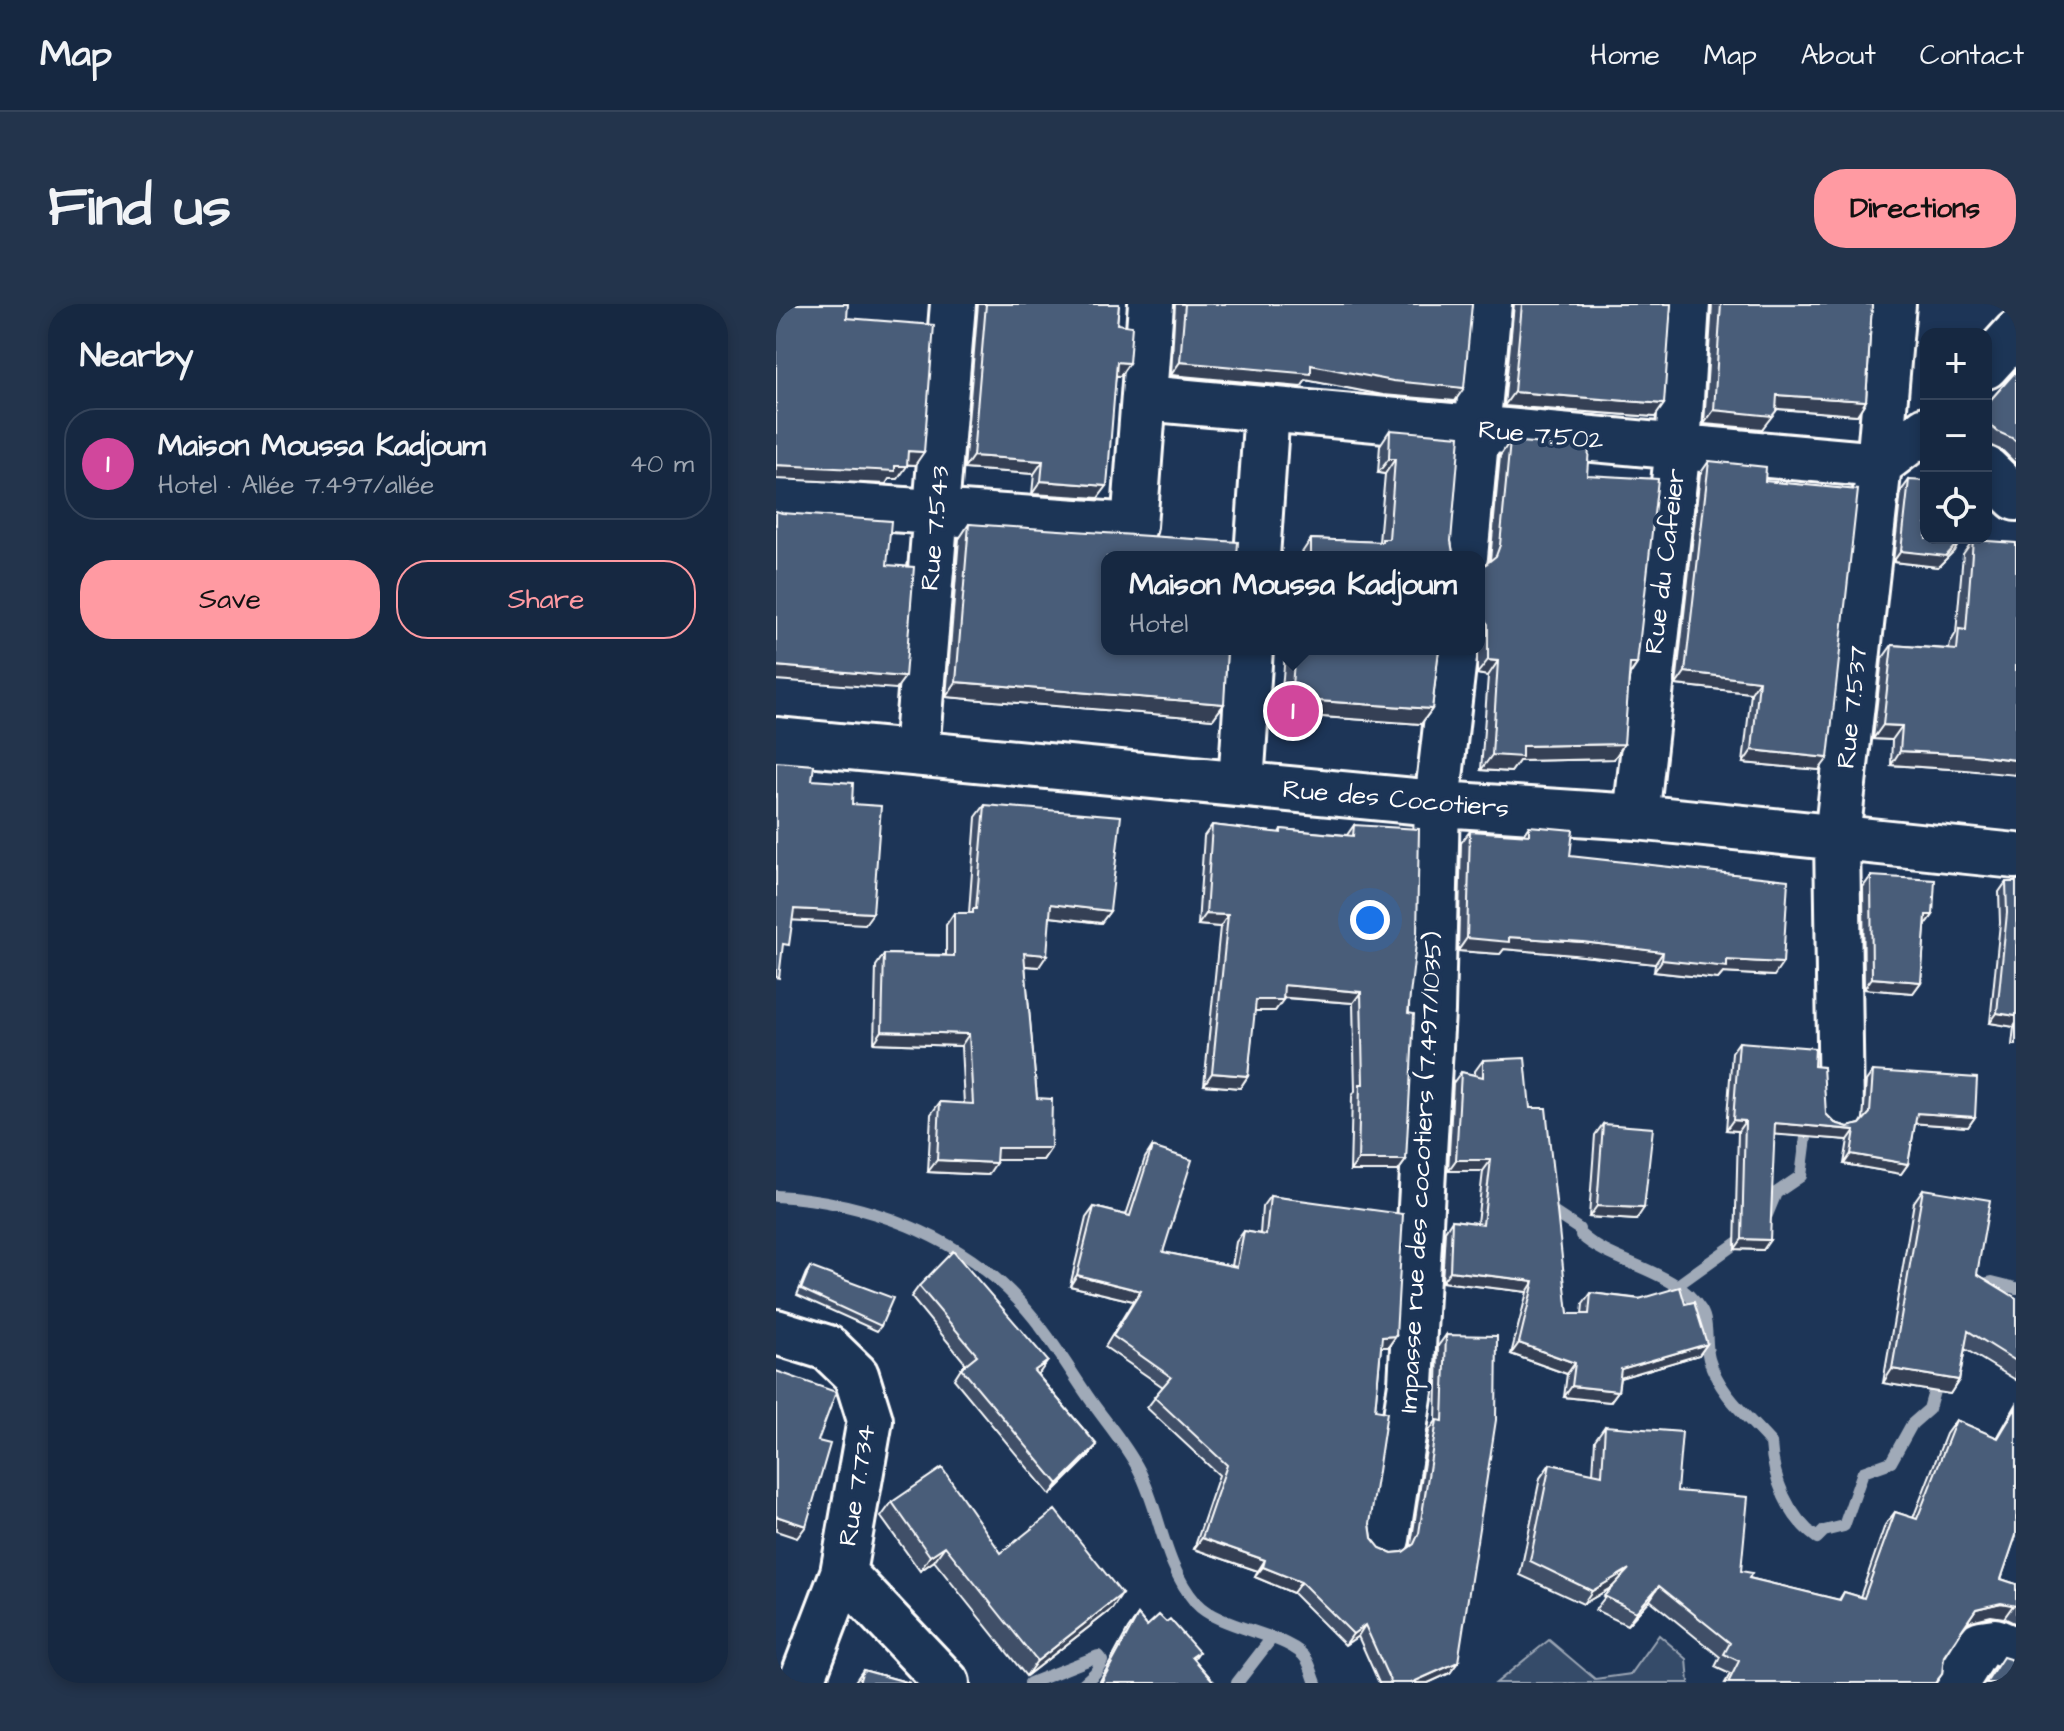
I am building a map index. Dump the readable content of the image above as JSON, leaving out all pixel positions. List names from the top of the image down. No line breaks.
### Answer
{"streets":{"street":["Rue 7.502","Rue 7.543","Rue du Cafeier","Rue 7.537","Rue des Cocotiers","Impasse rue des cocotiers (7.497/1035)","Rue 7.734"]},"crossings":[["Rue 7.502","Rue du Cafeier"],["Rue 7.502","Rue 7.537"],["Rue 7.543","Rue des Cocotiers"],["Rue du Cafeier","Rue des Cocotiers"],["Rue 7.537","Rue des Cocotiers"],["Rue des Cocotiers","Impasse rue des cocotiers (7.497/1035)"]],"page":{"header":"Map","nav":["Home","Map","About","Contact"],"title":"Find us","buttons":["Directions",["Save","Share"]],"heading":"Nearby","map_buttons":["+","−"],"list":[{"mark":"1","name":"Maison Moussa Kadjoum","note":"Hotel · Allée 7.497/allée","value":"40 m"}],"popup":["Maison Moussa Kadjoum","Hotel"],"pins":"1"}}
